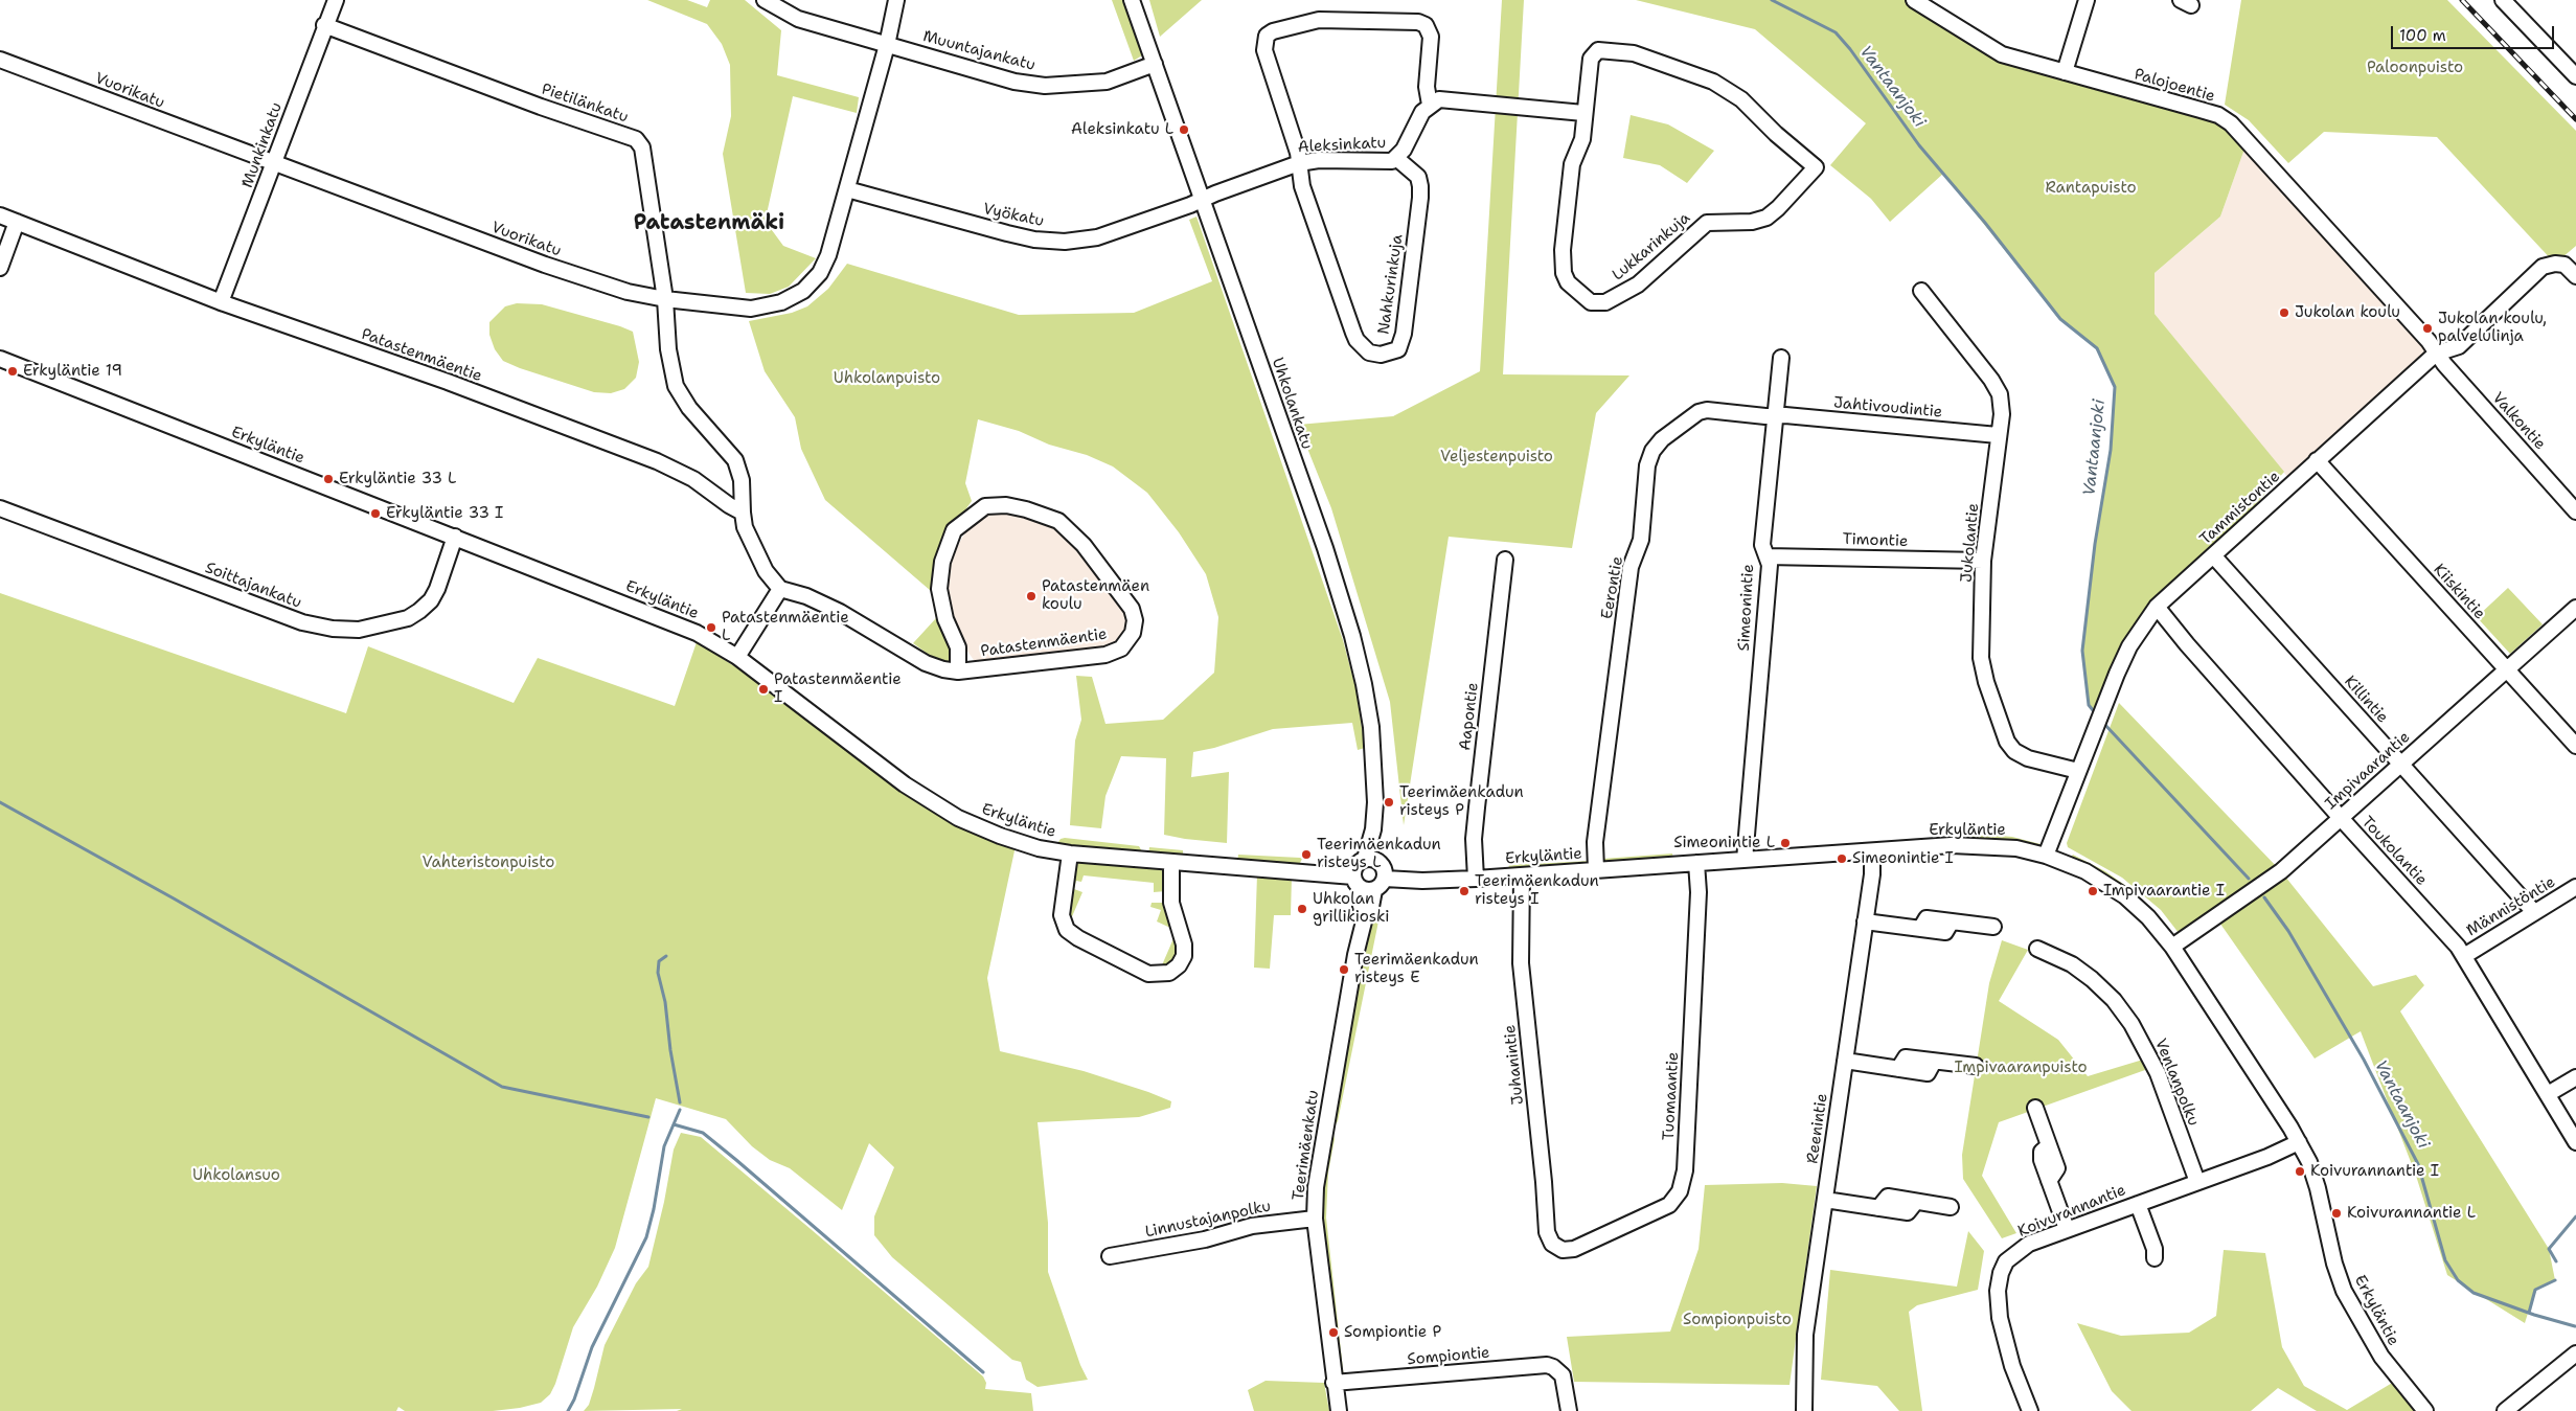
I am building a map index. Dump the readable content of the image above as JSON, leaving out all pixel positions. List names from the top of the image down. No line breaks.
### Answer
{"streets":{"street":["Muuntajankatu","Palojoentie","Vuorikatu","Pietilänkatu","Munkinkatu","Aleksinkatu","Vyökatu","Lukkarinkuja","Nahkurinkuja","Patastenmäentie","Uhkolankatu","Jahtivoudintie","Valkontie","Erkyläntie","Tammistontie","Timontie","Jukolantie","Soittajankatu","Eerontie","Kiiskintie","Simeonintie","Killintie","Aapontie","Impivaarantie","Toukolantie","Männistöntie","Juhanintie","Venlanpolku","Tuomaantie","Reenintie","Teerimäenkatu","Koivurannantie","Linnustajanpolku","Sompiontie"]},"crossings":[["Muuntajankatu","Vuorikatu"],["Muuntajankatu","Uhkolankatu"],["Palojoentie","Valkontie"],["Palojoentie","Tammistontie"],["Vuorikatu","Pietilänkatu"],["Vuorikatu","Munkinkatu"],["Vuorikatu","Vyökatu"],["Pietilänkatu","Munkinkatu"],["Pietilänkatu","Patastenmäentie"],["Munkinkatu","Patastenmäentie"],["Aleksinkatu","Vyökatu"],["Aleksinkatu","Nahkurinkuja"],["Aleksinkatu","Uhkolankatu"],["Vyökatu","Uhkolankatu"],["Uhkolankatu","Erkyläntie"],["Uhkolankatu","Teerimäenkatu"],["Jahtivoudintie","Jukolantie"],["Jahtivoudintie","Eerontie"],["Jahtivoudintie","Simeonintie"],["Valkontie","Tammistontie"],["Erkyläntie","Tammistontie"],["Erkyläntie","Soittajankatu"],["Erkyläntie","Eerontie"],["Erkyläntie","Simeonintie"],["Erkyläntie","Aapontie"],["Erkyläntie","Impivaarantie"],["Erkyläntie","Juhanintie"],["Erkyläntie","Tuomaantie"],["Erkyläntie","Reenintie"],["Erkyläntie","Teerimäenkatu"],["Erkyläntie","Koivurannantie"],["Tammistontie","Jukolantie"],["Tammistontie","Kiiskintie"],["Tammistontie","Killintie"],["Tammistontie","Toukolantie"],["Timontie","Jukolantie"],["Timontie","Simeonintie"],["Eerontie","Simeonintie"],["Kiiskintie","Impivaarantie"],["Killintie","Impivaarantie"],["Killintie","Männistöntie"],["Impivaarantie","Toukolantie"],["Toukolantie","Männistöntie"],["Juhanintie","Tuomaantie"],["Venlanpolku","Koivurannantie"],["Teerimäenkatu","Linnustajanpolku"],["Teerimäenkatu","Sompiontie"]],"districts":["Patastenmäki"],"water":["Vantaanjoki"],"parks":["Paloonpuisto","Rantapuisto","Uhkolanpuisto","Veljestenpuisto","Vahteristonpuisto","Impivaaranpuisto","Uhkolansuo","Sompionpuisto"],"places":["Aleksinkatu L","Jukolan koulu","Jukolan koulu, palvelulinja","Erkyläntie 19","Erkyläntie 33 L","Erkyläntie 33 I","Patastenmäen koulu","Patastenmäentie L","Patastenmäentie I","Teerimäenkadun risteys P","Simeonintie L","Teerimäenkadun risteys L","Simeonintie I","Teerimäenkadun risteys I","Impivaarantie I","Uhkolan grillikioski","Teerimäenkadun risteys E","Koivurannantie I","Koivurannantie L","Sompiontie P"],"scale_bar":"100 m"}
